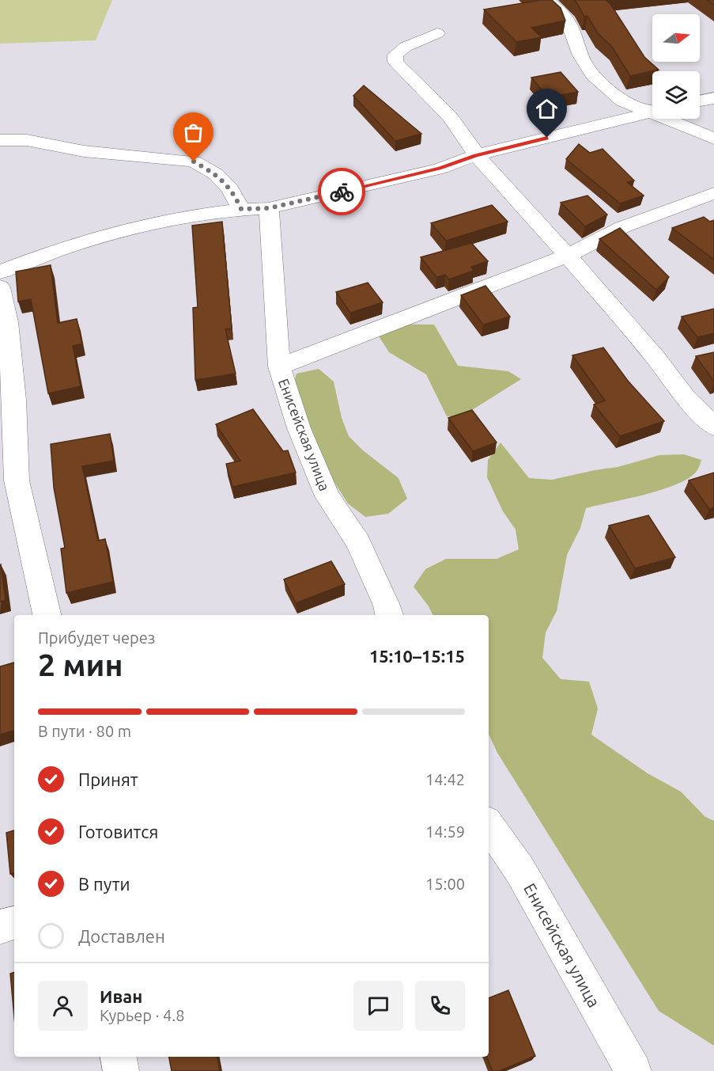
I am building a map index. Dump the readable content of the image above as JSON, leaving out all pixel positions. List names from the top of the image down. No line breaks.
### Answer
{"streets":{"street":["Енисейская улица"]},"north":"right","page":{"heading":["2 мин","Прибудет через","15:10–15:15"],"panel":["Иван","Курьер · 4.8"],"bar":"В пути · 80 m","list":[["Принят","14:42"],["Готовится","14:59"],["В пути","15:00"],"Доставлен"]}}
